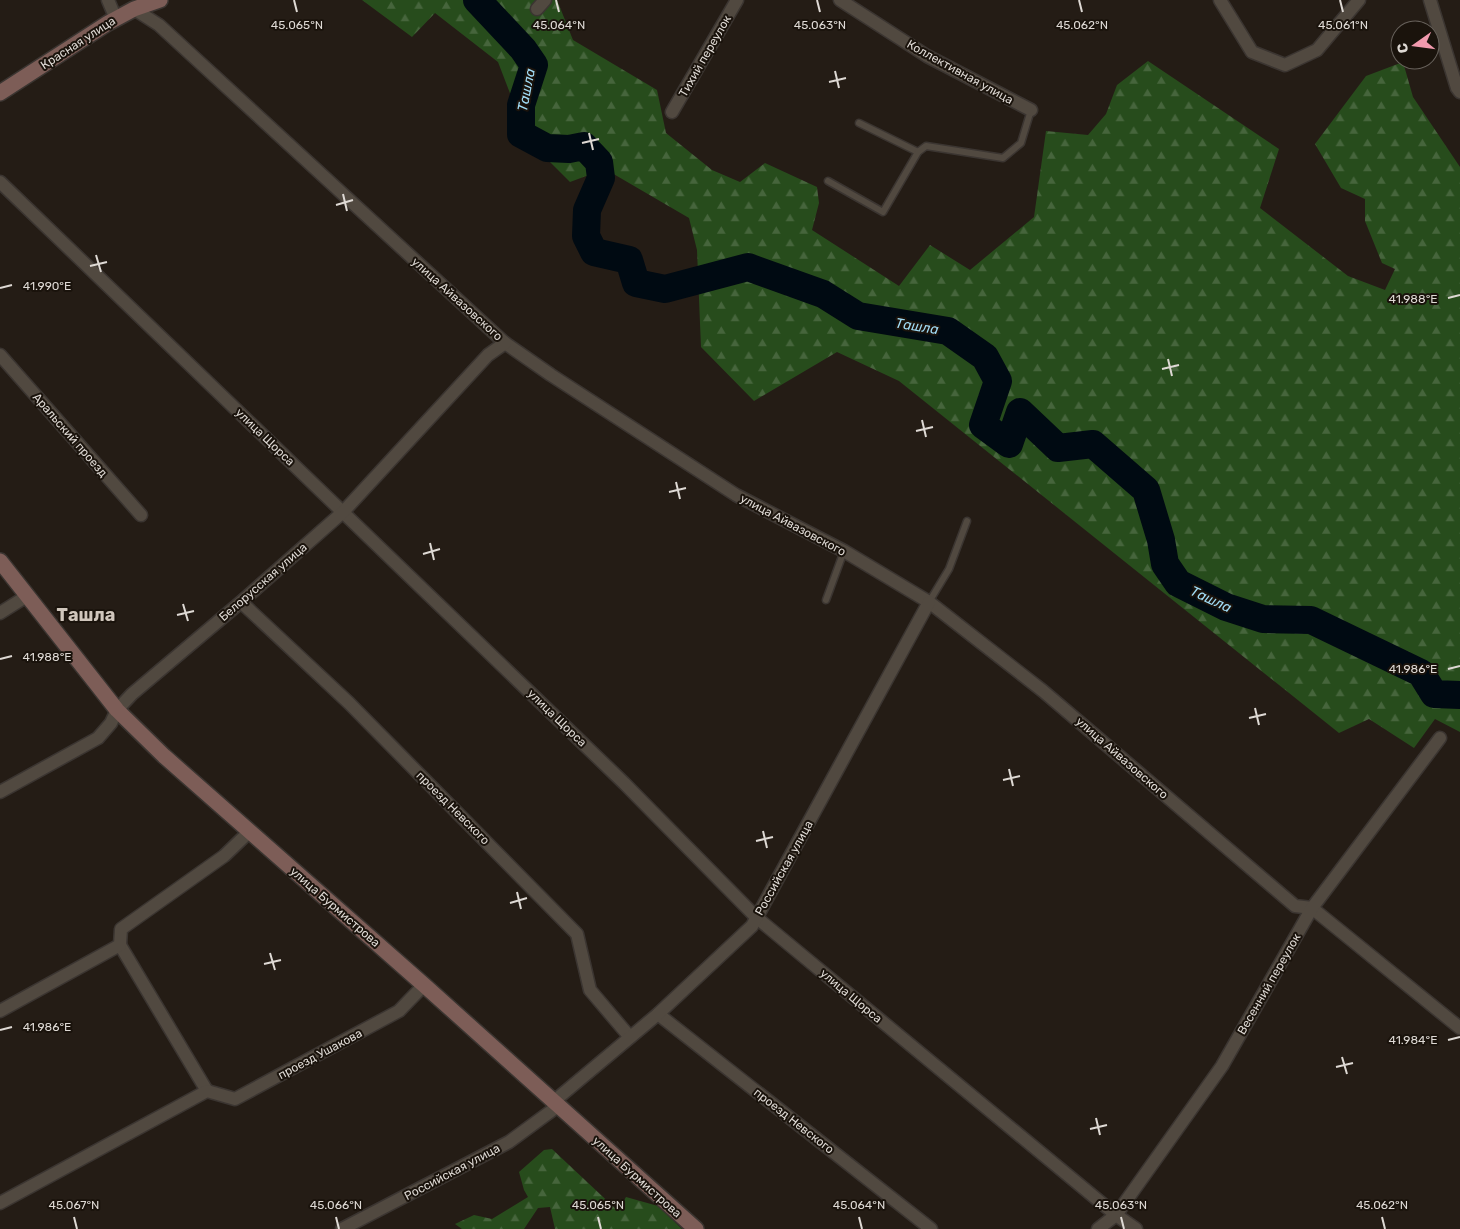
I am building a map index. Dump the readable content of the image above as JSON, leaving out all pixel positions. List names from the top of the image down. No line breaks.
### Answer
{"streets":{"street":["Красная улица","Тихий переулок","Коллективная улица","улица Айвазовского","Аральский проезд","улица Щорса","Белорусская улица","проезд Невского","Российская улица","улица Бурмистрова","Весенний переулок","проезд Ушакова"]},"crossings":[["Красная улица","улица Айвазовского"],["улица Айвазовского","Белорусская улица"],["улица Айвазовского","Российская улица"],["улица Айвазовского","Весенний переулок"],["улица Щорса","Белорусская улица"],["улица Щорса","Российская улица"],["улица Щорса","Весенний переулок"],["Белорусская улица","проезд Невского"],["Белорусская улица","улица Бурмистрова"],["проезд Невского","Российская улица"],["Российская улица","улица Бурмистрова"],["улица Бурмистрова","проезд Ушакова"]],"districts":["Ташла"],"water":["Ташла"],"north":"left","coordinates":["45.065°N","45.064°N","45.063°N","45.062°N","45.061°N","41.990°E","41.988°E","41.986°E","41.984°E","45.067°N","45.066°N"]}
